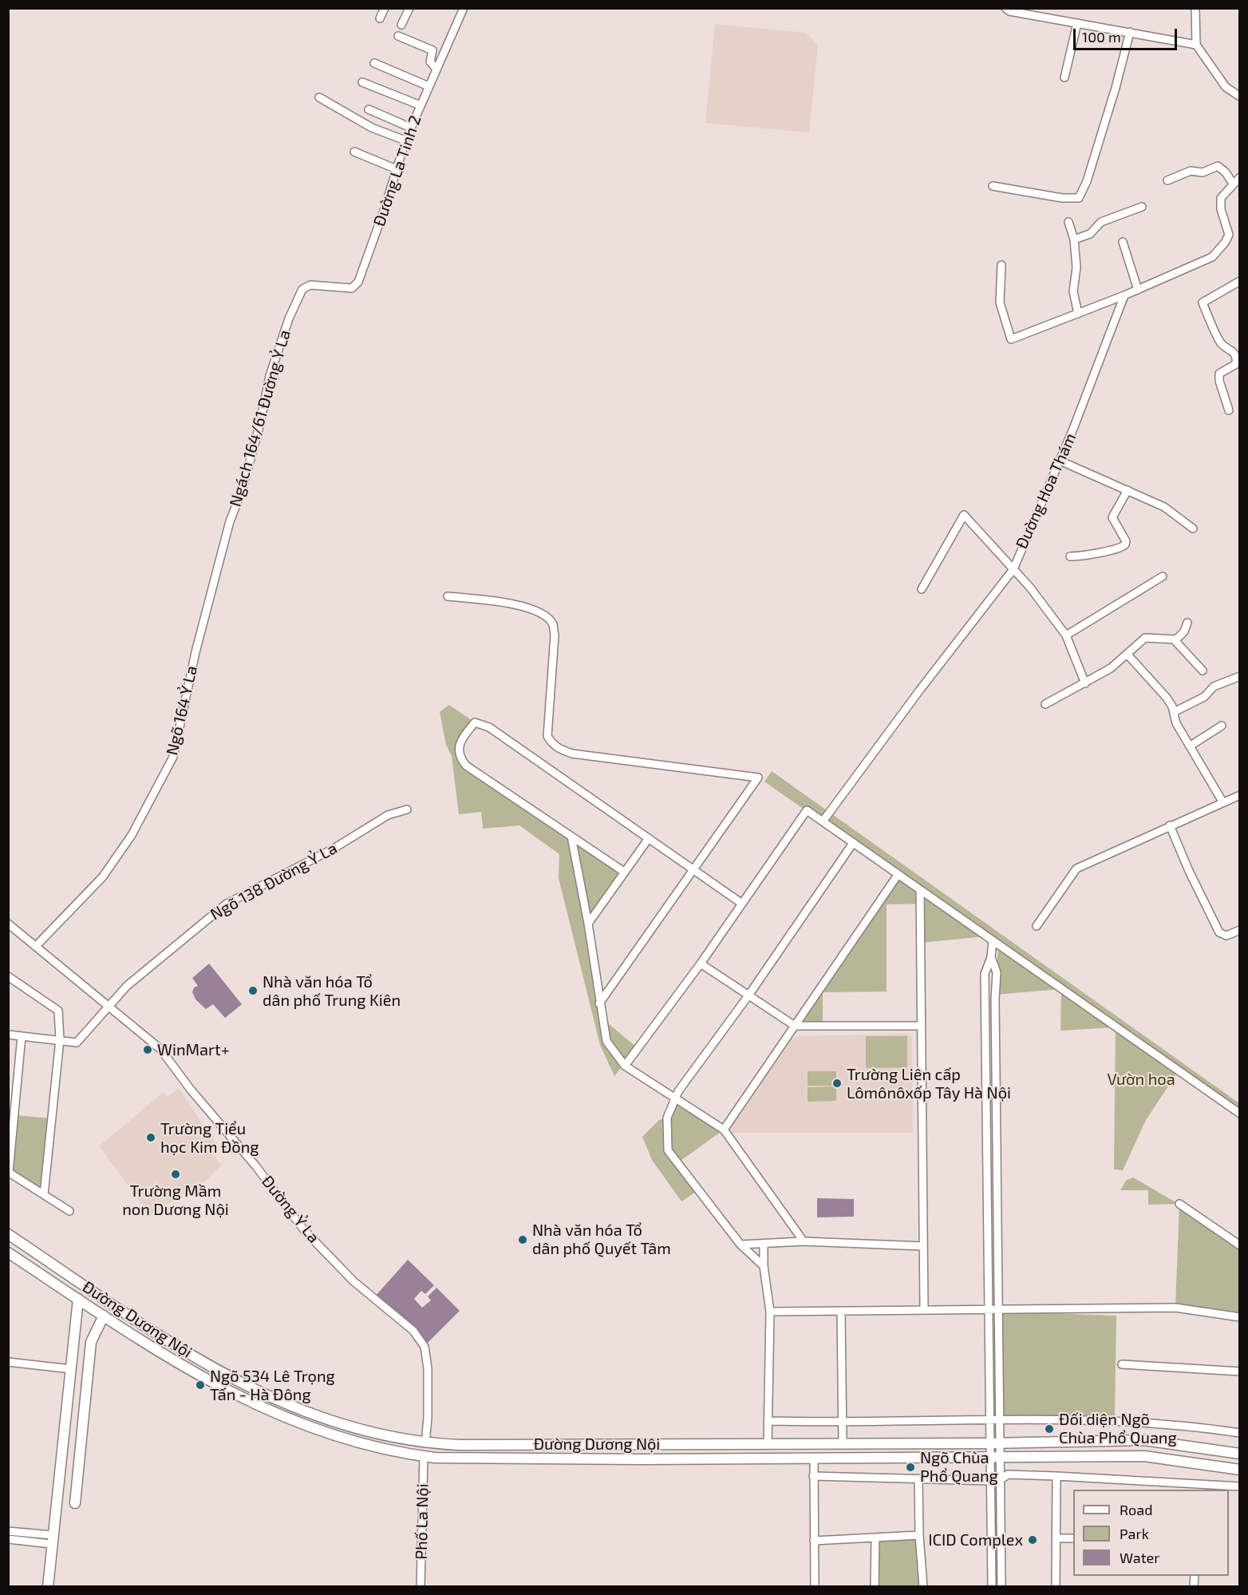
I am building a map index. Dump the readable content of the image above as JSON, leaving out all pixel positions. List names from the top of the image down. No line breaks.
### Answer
{"streets":{"main road":["Đường Dương Nội"],"street":["Đường La Tinh 2","Ngách 164/61 Đường Ỷ La","Đường Hoa Thám","Ngõ 164 Ỷ La","Ngõ 138 Đường Ỷ La","Đường Ỷ La","Phố La Nội"]},"crossings":[["Đường La Tinh 2","Ngách 164/61 Đường Ỷ La"],["Ngách 164/61 Đường Ỷ La","Ngõ 164 Ỷ La"],["Ngõ 164 Ỷ La","Đường Ỷ La"],["Ngõ 138 Đường Ỷ La","Đường Ỷ La"],["Đường Ỷ La","Đường Dương Nội"],["Đường Dương Nội","Phố La Nội"]],"parks":["Vườn hoa"],"places":["Nhà văn hóa Tổ dân phố Trung Kiên","WinMart+","Trường Liên cấp Lômônôxốp Tây Hà Nội","Trường Tiểu học Kim Đồng","Trường Mầm non Dương Nội","Nhà văn hóa Tổ dân phố Quyết Tâm","Ngõ 534 Lê Trọng Tấn - Hà Đông","Đối diện Ngõ Chùa Phổ Quang","Ngõ Chùa Phổ Quang","ICID Complex"],"legend":["Road","Park","Water"],"scale_bar":"100 m"}
